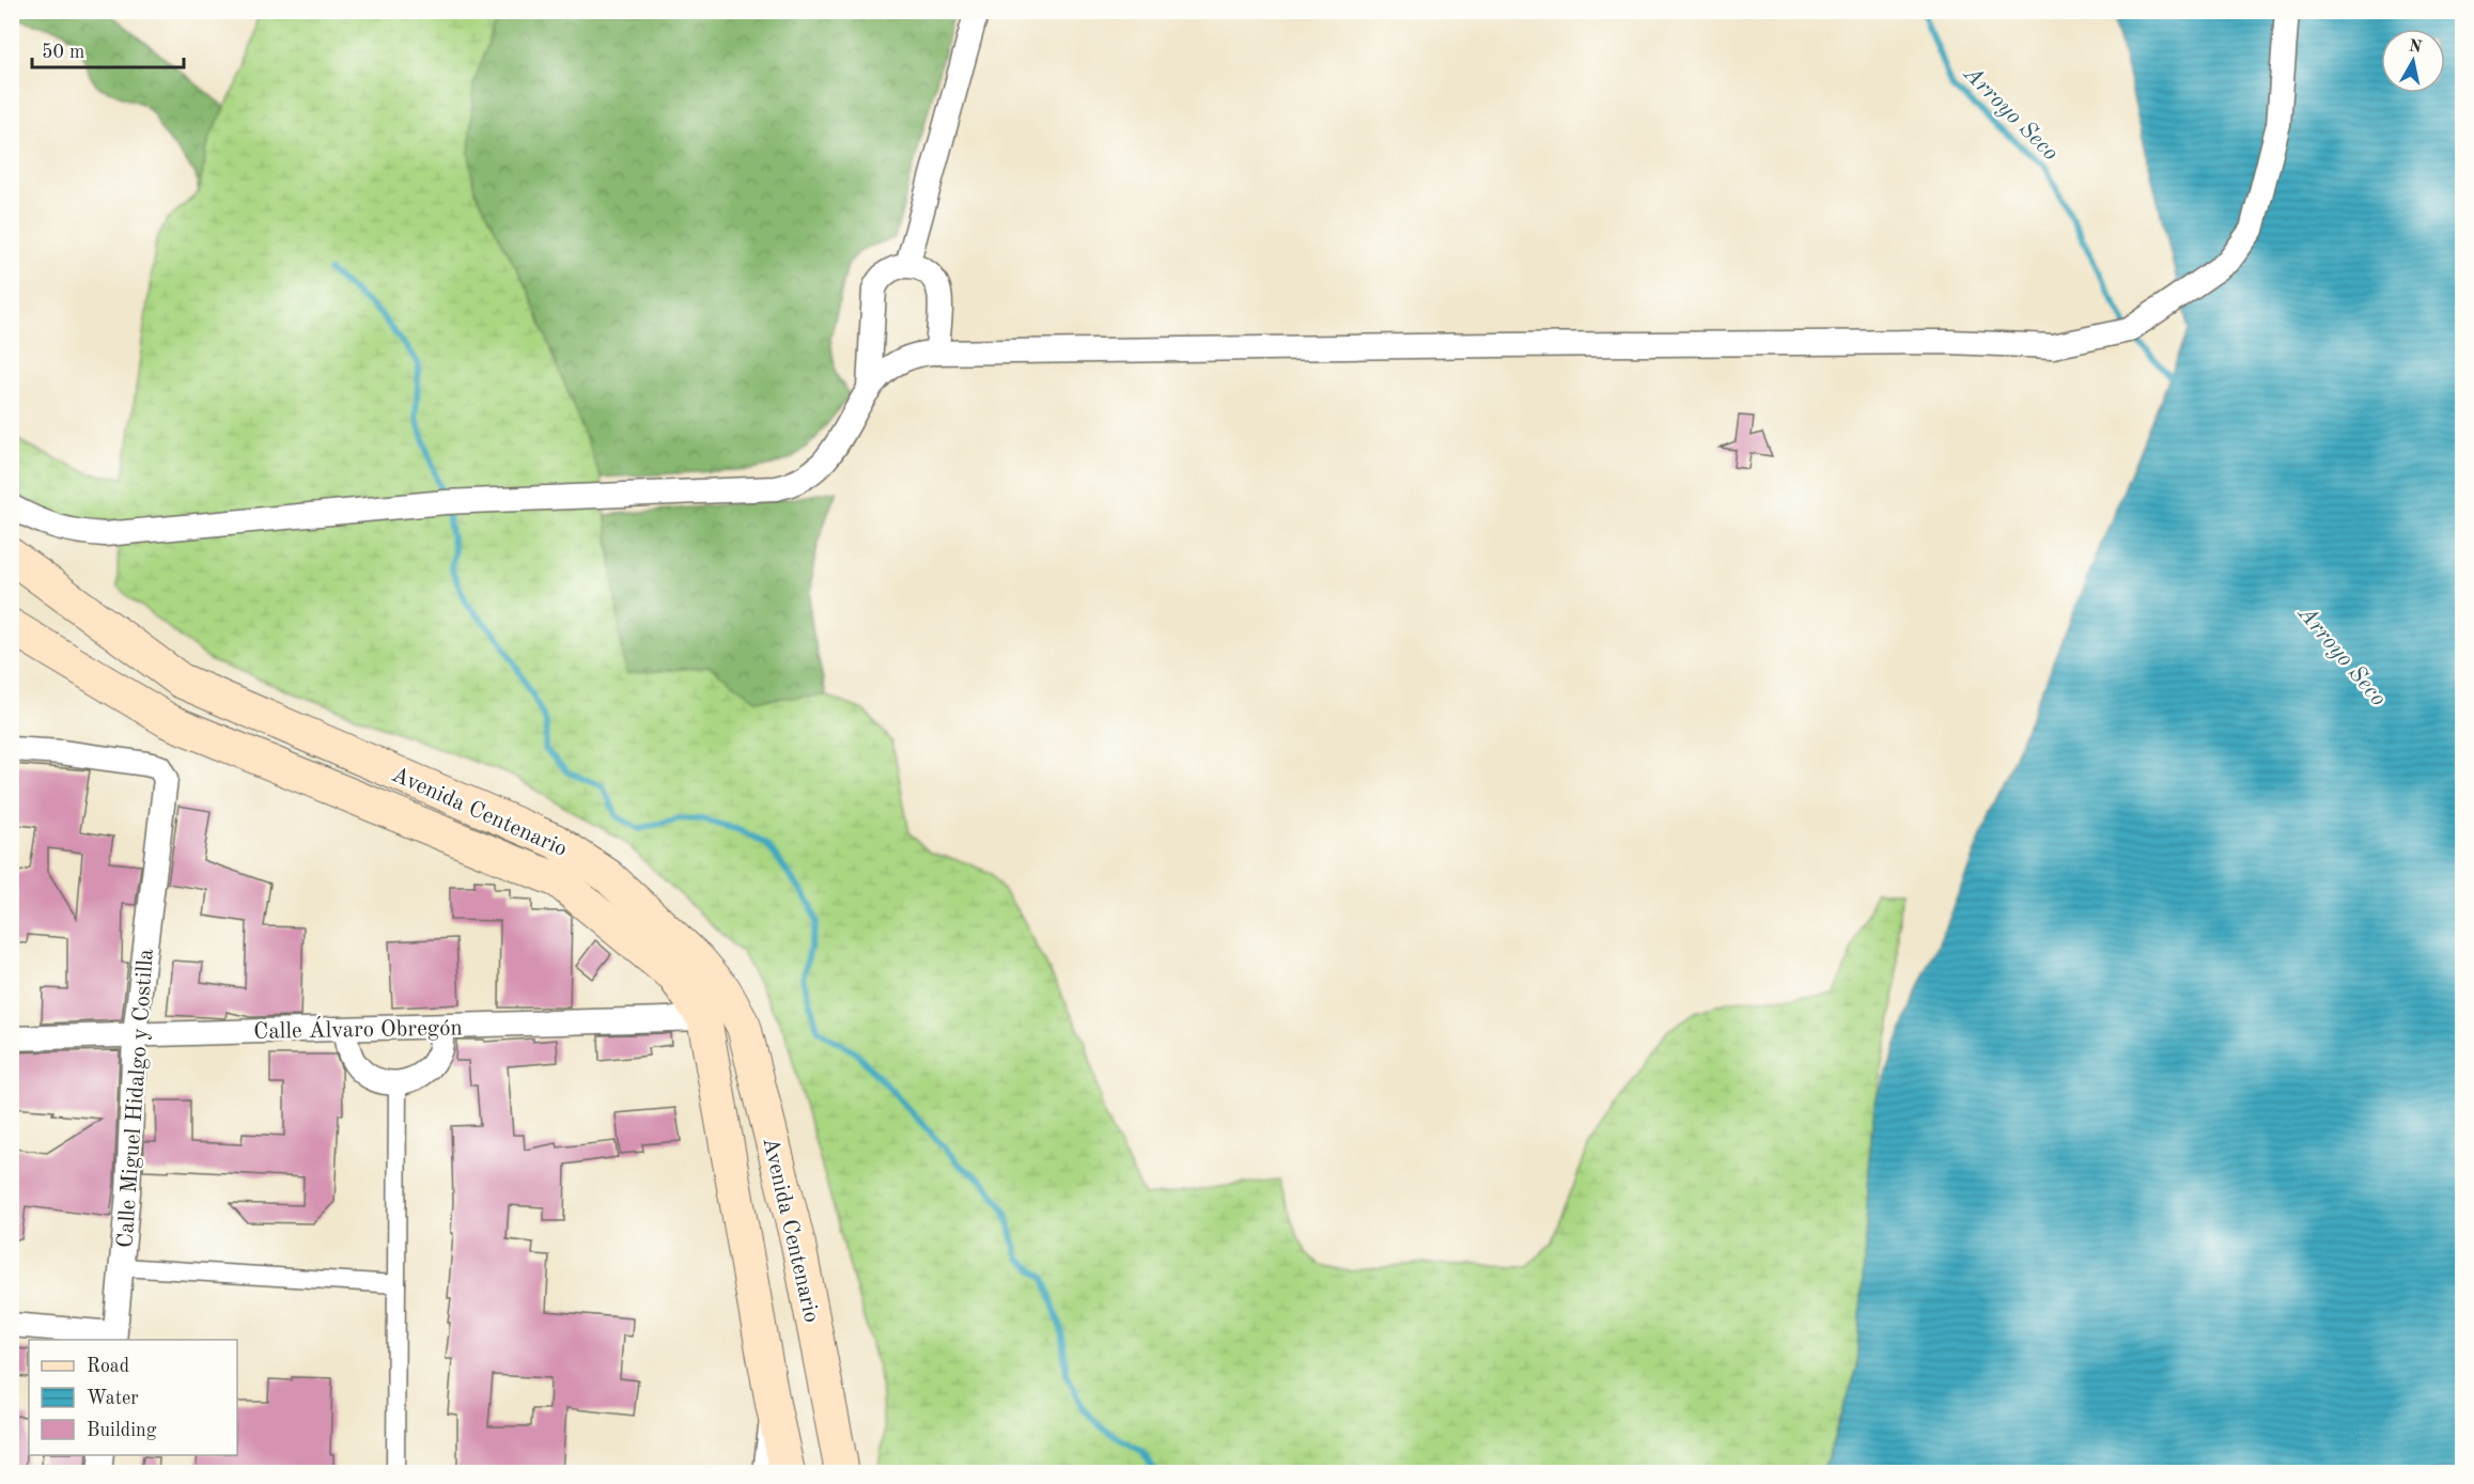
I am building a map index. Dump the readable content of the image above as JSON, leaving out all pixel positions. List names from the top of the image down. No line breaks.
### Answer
{"streets":{"main road":["Avenida Centenario"],"street":["Calle Álvaro Obregón","Calle Miguel Hidalgo y Costilla"]},"crossings":[["Avenida Centenario","Calle Álvaro Obregón"],["Calle Álvaro Obregón","Calle Miguel Hidalgo y Costilla"]],"water":["Arroyo Seco"],"legend":["Road","Water","Building"],"scale_bar":"50 m","north":"top"}
